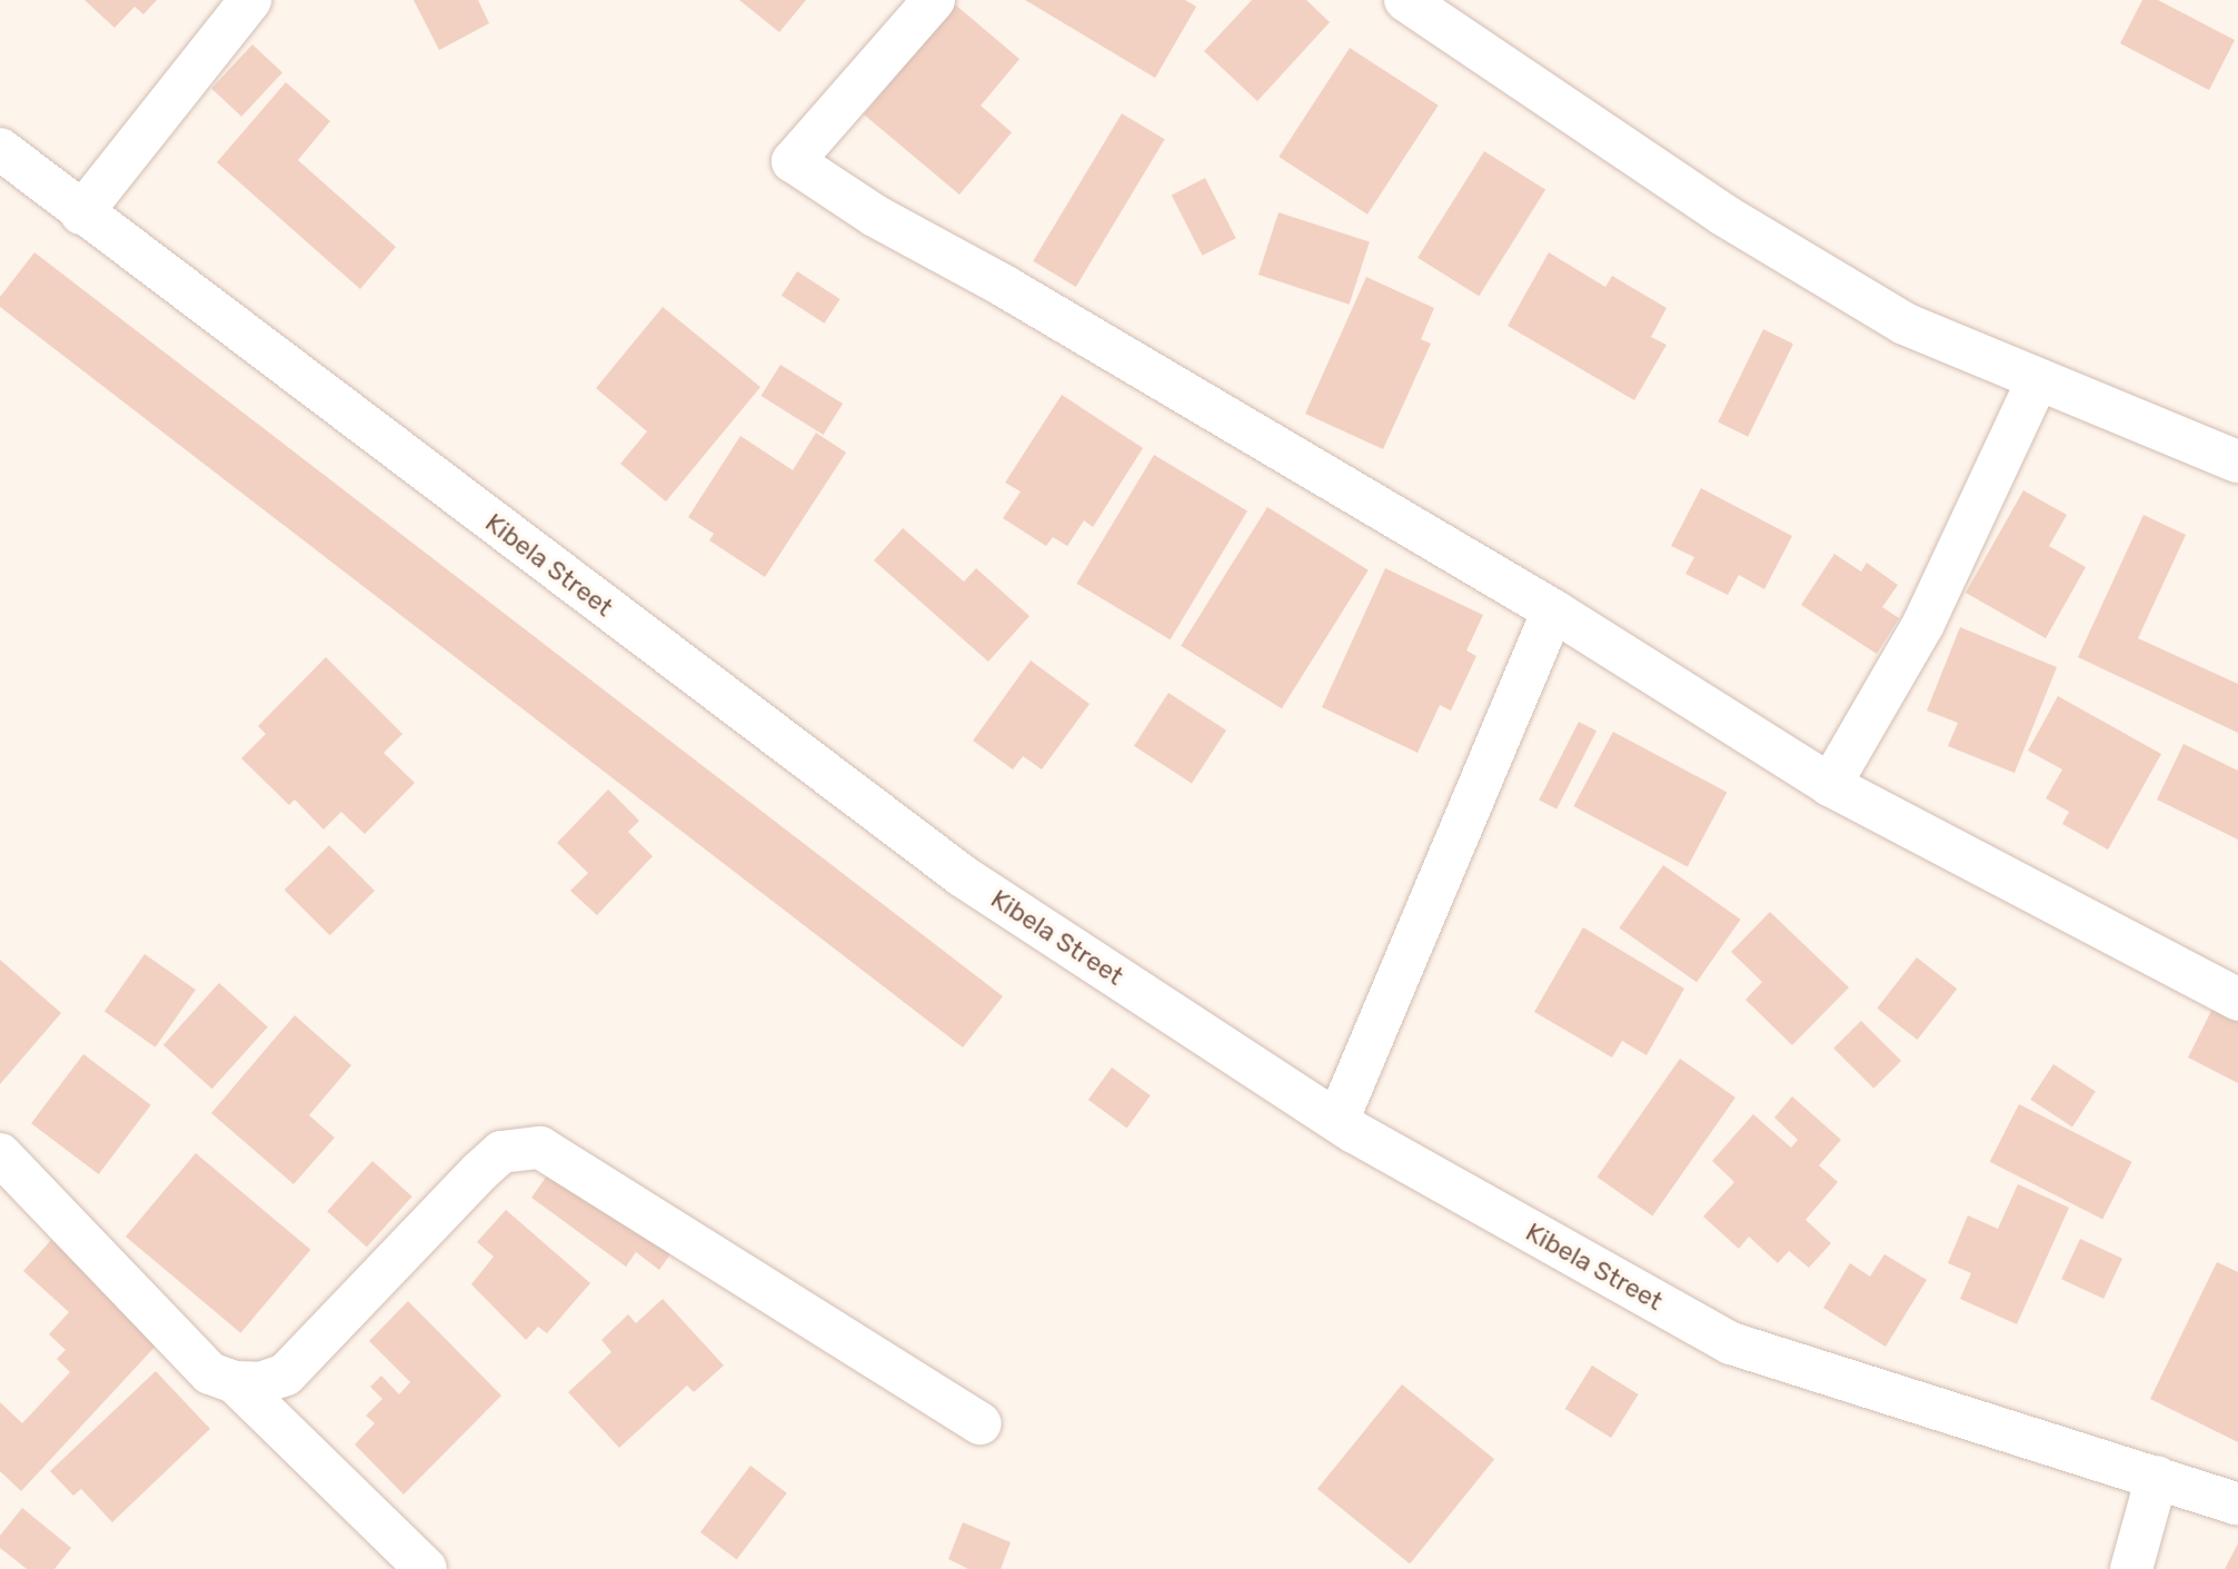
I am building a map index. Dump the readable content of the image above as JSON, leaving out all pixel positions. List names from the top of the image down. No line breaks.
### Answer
{"streets":{"street":["Kibela Street"]}}
